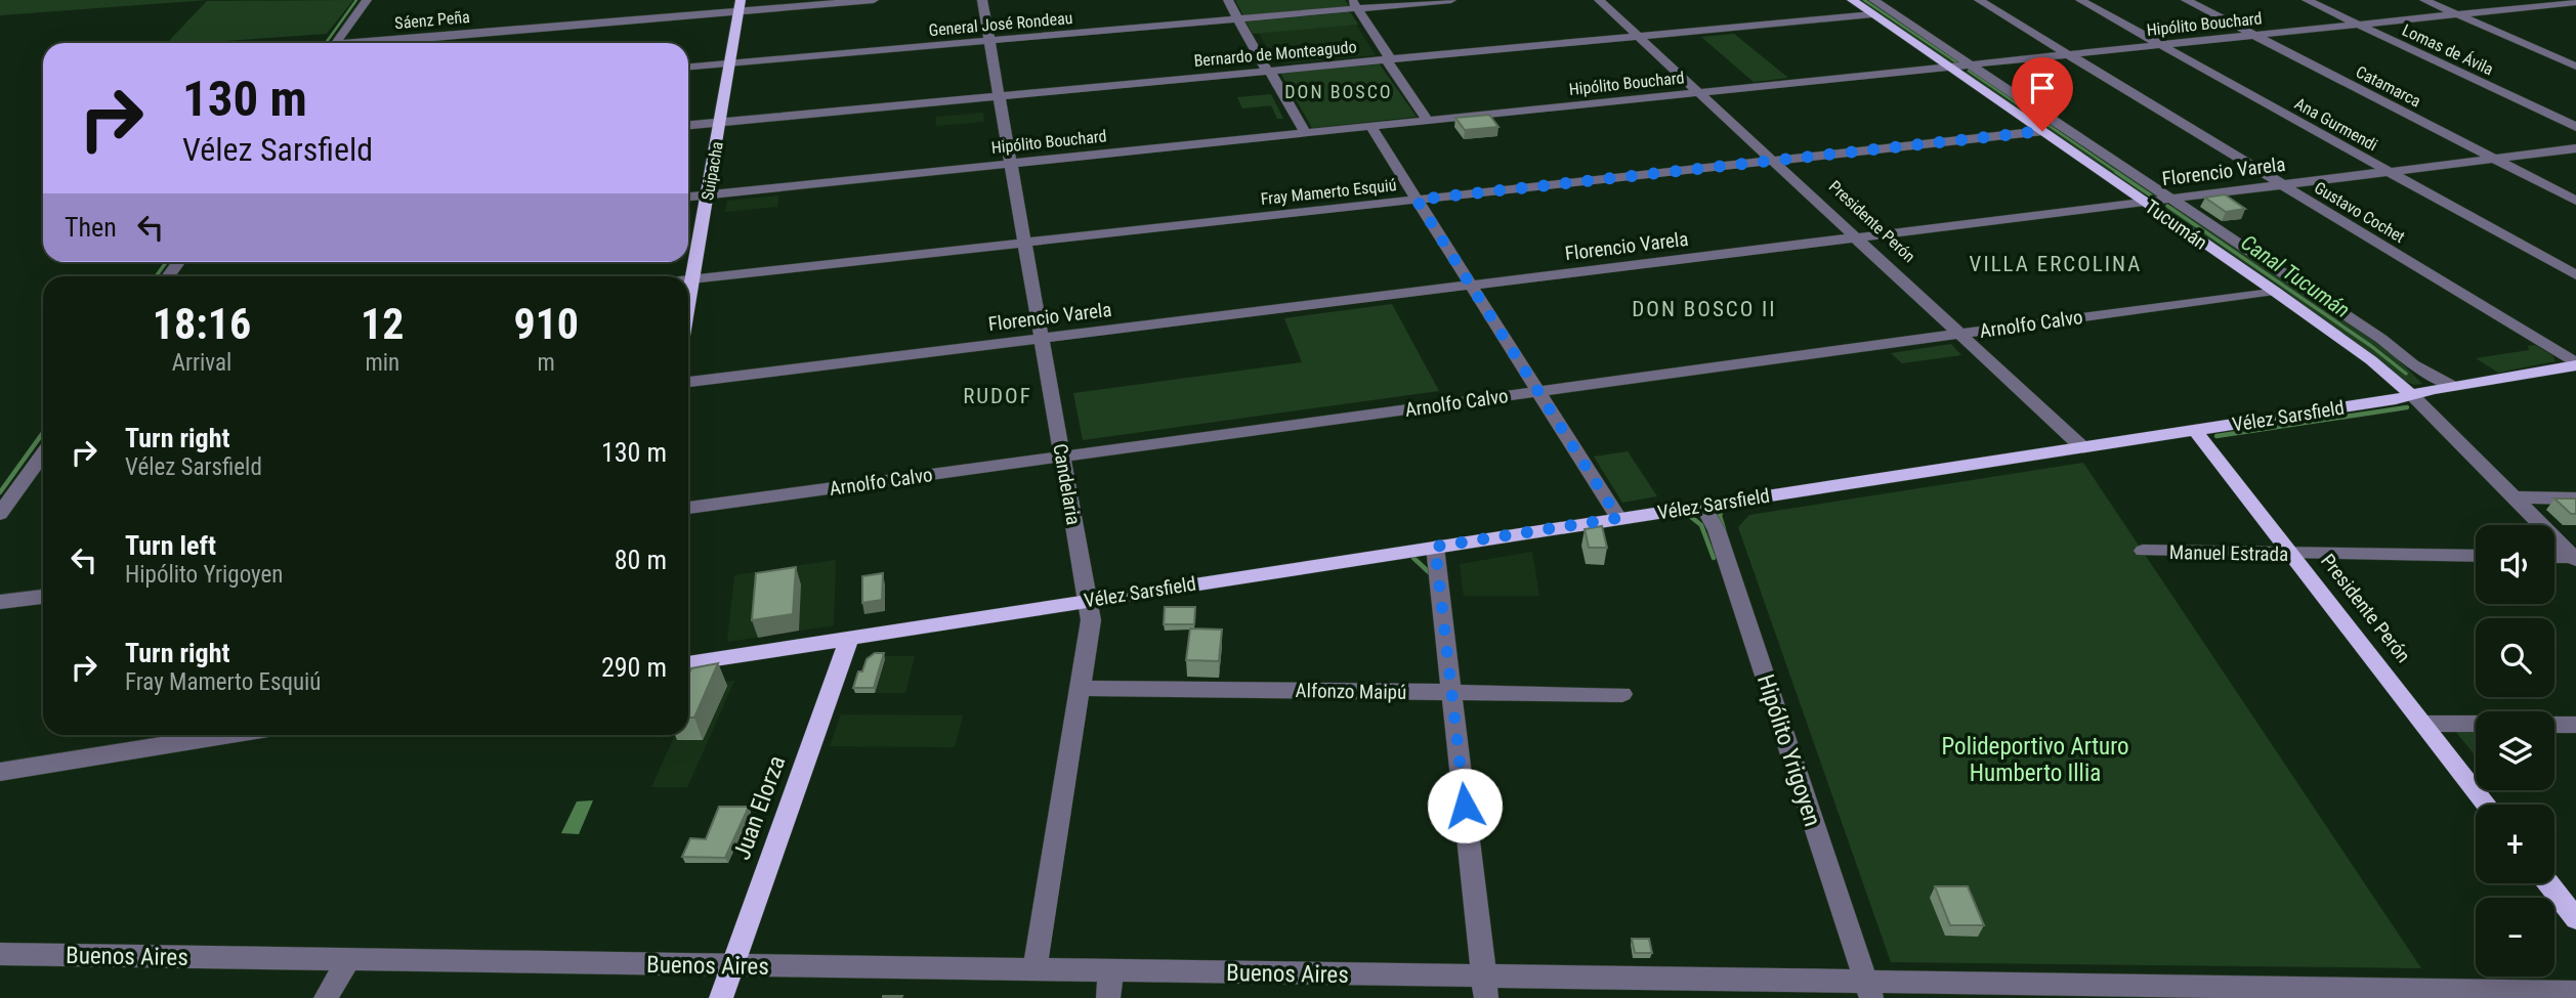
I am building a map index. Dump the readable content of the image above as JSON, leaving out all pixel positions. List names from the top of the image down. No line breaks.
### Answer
{"streets":{"main road":["Suipacha","Presidente Perón","Tucumán","Vélez Sarsfield","Juan Elorza"],"street":["Sáenz Peña","General José Rondeau","Hipólito Bouchard","Lomas de Ávila","Bernardo de Monteagudo","Catamarca","Ana Gurmendi","Florencio Varela","Fray Mamerto Esquiú","Gustavo Cochet","Arnolfo Calvo","Candelaria","Manuel Estrada","Alfonzo Maipú","Hipólito Yrigoyen","Buenos Aires"]},"crossings":[["Sáenz Peña","Suipacha"],["General José Rondeau","Suipacha"],["General José Rondeau","Candelaria"],["Hipólito Bouchard","Lomas de Ávila"],["Hipólito Bouchard","Catamarca"],["Hipólito Bouchard","Ana Gurmendi"],["Hipólito Bouchard","Suipacha"],["Hipólito Bouchard","Gustavo Cochet"],["Hipólito Bouchard","Presidente Perón"],["Hipólito Bouchard","Tucumán"],["Hipólito Bouchard","Candelaria"],["Bernardo de Monteagudo","Suipacha"],["Bernardo de Monteagudo","Presidente Perón"],["Bernardo de Monteagudo","Tucumán"],["Bernardo de Monteagudo","Candelaria"],["Catamarca","Florencio Varela"],["Ana Gurmendi","Florencio Varela"],["Suipacha","Fray Mamerto Esquiú"],["Florencio Varela","Gustavo Cochet"],["Florencio Varela","Presidente Perón"],["Florencio Varela","Tucumán"],["Florencio Varela","Candelaria"],["Fray Mamerto Esquiú","Presidente Perón"],["Fray Mamerto Esquiú","Tucumán"],["Fray Mamerto Esquiú","Candelaria"],["Gustavo Cochet","Vélez Sarsfield"],["Presidente Perón","Arnolfo Calvo"],["Presidente Perón","Vélez Sarsfield"],["Presidente Perón","Manuel Estrada"],["Tucumán","Arnolfo Calvo"],["Tucumán","Vélez Sarsfield"],["Arnolfo Calvo","Candelaria"],["Vélez Sarsfield","Candelaria"],["Vélez Sarsfield","Hipólito Yrigoyen"],["Vélez Sarsfield","Juan Elorza"],["Candelaria","Alfonzo Maipú"],["Candelaria","Buenos Aires"],["Hipólito Yrigoyen","Buenos Aires"],["Juan Elorza","Buenos Aires"]],"districts":["DON BOSCO","VILLA ERCOLINA","DON BOSCO II","RUDOF"],"water":["Canal Tucumán"],"parks":["Polideportivo Arturo Humberto Illia"],"page":{"turn":["130 m","Vélez Sarsfield"],"then":"Then","eta":["18:16","Arrival","12","min","910","m"],"list":[{"name":"Turn right","note":"Vélez Sarsfield","value":"130 m"},{"name":"Turn left","note":"Hipólito Yrigoyen","value":"80 m"},{"name":"Turn right","note":"Fray Mamerto Esquiú","value":"290 m"}],"map_buttons":["+","−"]}}
